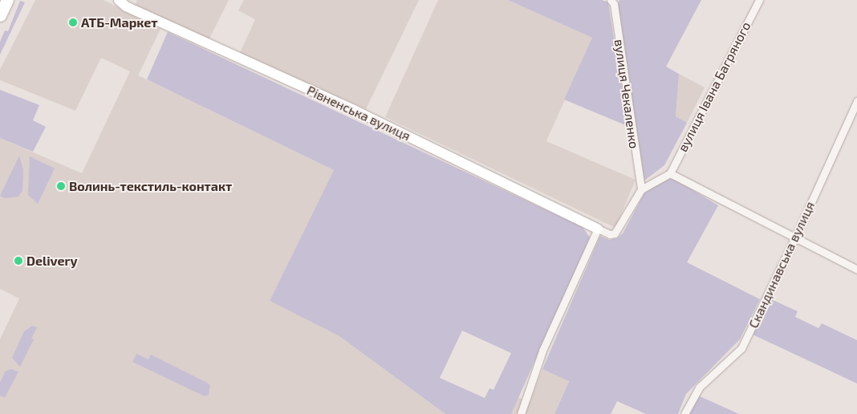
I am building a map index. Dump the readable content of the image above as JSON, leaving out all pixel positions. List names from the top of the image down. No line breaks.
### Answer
{"streets":{"street":["вулиця Івана Багряного","вулиця Чекаленко","Рівненська вулиця","Скандинавська вулиця"]},"places":["АТБ-Маркет","Волинь-текстиль-контакт","Delivery"]}
